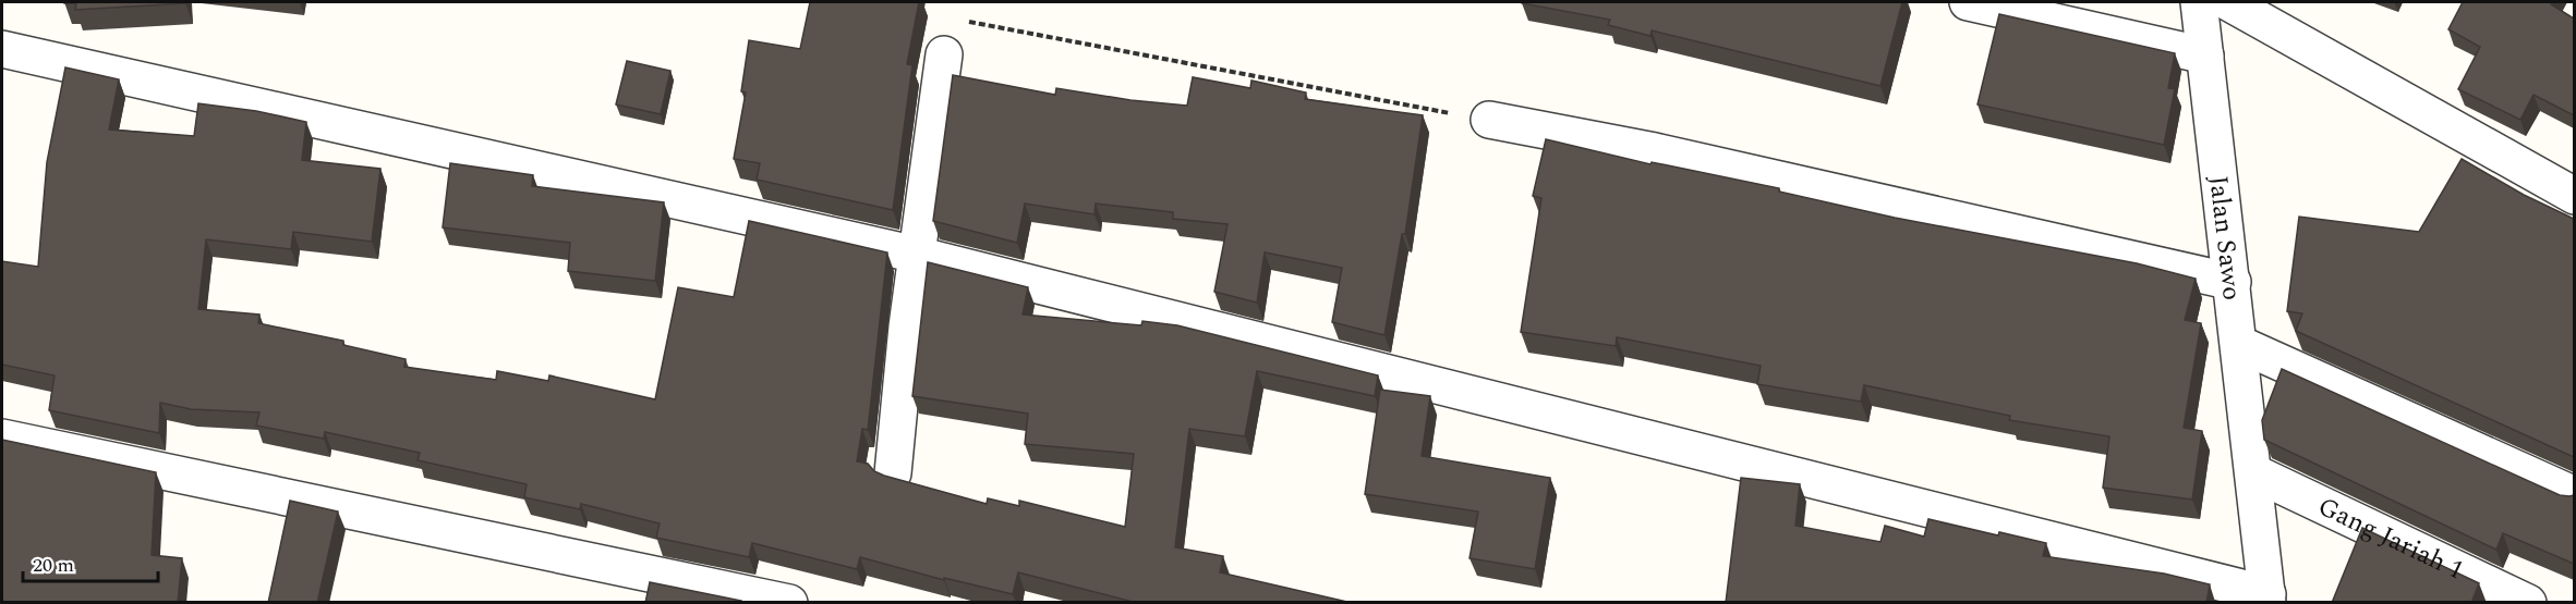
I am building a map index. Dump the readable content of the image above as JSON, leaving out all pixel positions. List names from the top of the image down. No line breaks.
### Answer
{"streets":{"street":["Jalan Sawo","Gang Jariah 1"]},"crossings":[["Jalan Sawo","Gang Jariah 1"]],"scale_bar":"20 m"}
